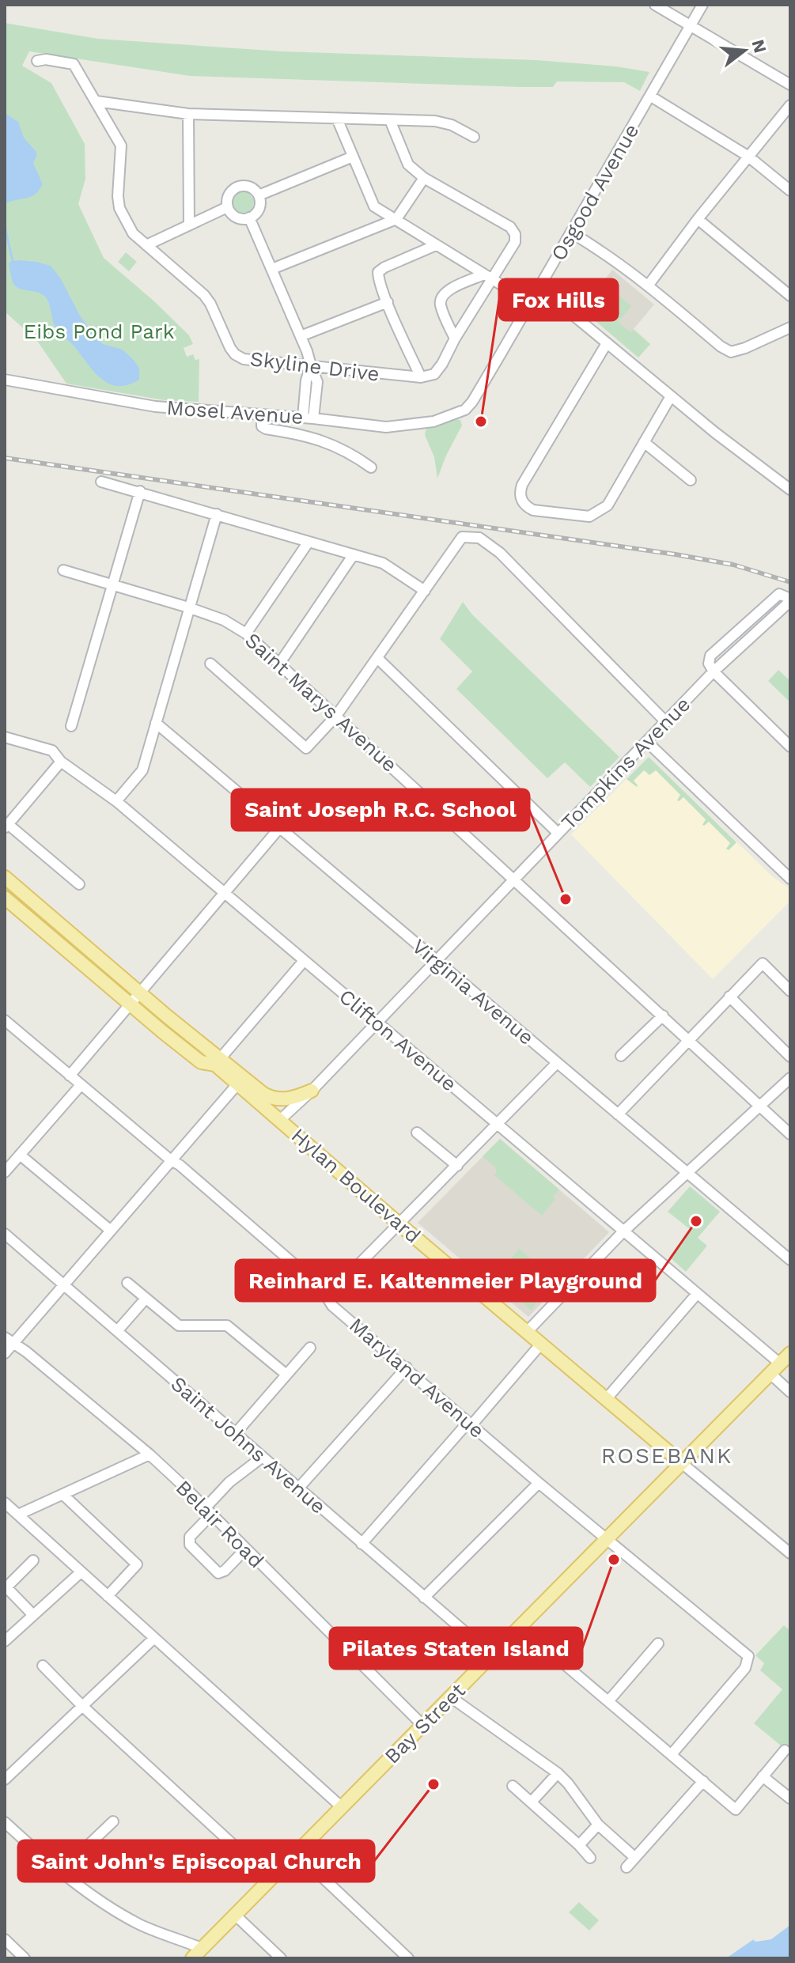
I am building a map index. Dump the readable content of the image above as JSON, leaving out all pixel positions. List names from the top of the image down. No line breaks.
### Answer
{"streets":{"main road":["Hylan Boulevard","Bay Street"],"street":["Osgood Avenue","Skyline Drive","Mosel Avenue","Saint Marys Avenue","Tompkins Avenue","Virginia Avenue","Clifton Avenue","Maryland Avenue","Saint Johns Avenue","Belair Road"]},"crossings":[["Osgood Avenue","Mosel Avenue"],["Saint Marys Avenue","Tompkins Avenue"],["Tompkins Avenue","Virginia Avenue"],["Tompkins Avenue","Clifton Avenue"],["Tompkins Avenue","Hylan Boulevard"],["Clifton Avenue","Bay Street"],["Hylan Boulevard","Bay Street"],["Maryland Avenue","Bay Street"],["Saint Johns Avenue","Bay Street"],["Belair Road","Bay Street"]],"districts":["ROSEBANK"],"parks":["Eibs Pond Park"],"places":["Fox Hills","Saint Joseph R.C. School","Reinhard E. Kaltenmeier Playground","Pilates Staten Island","Saint John's Episcopal Church"],"north":"right"}
